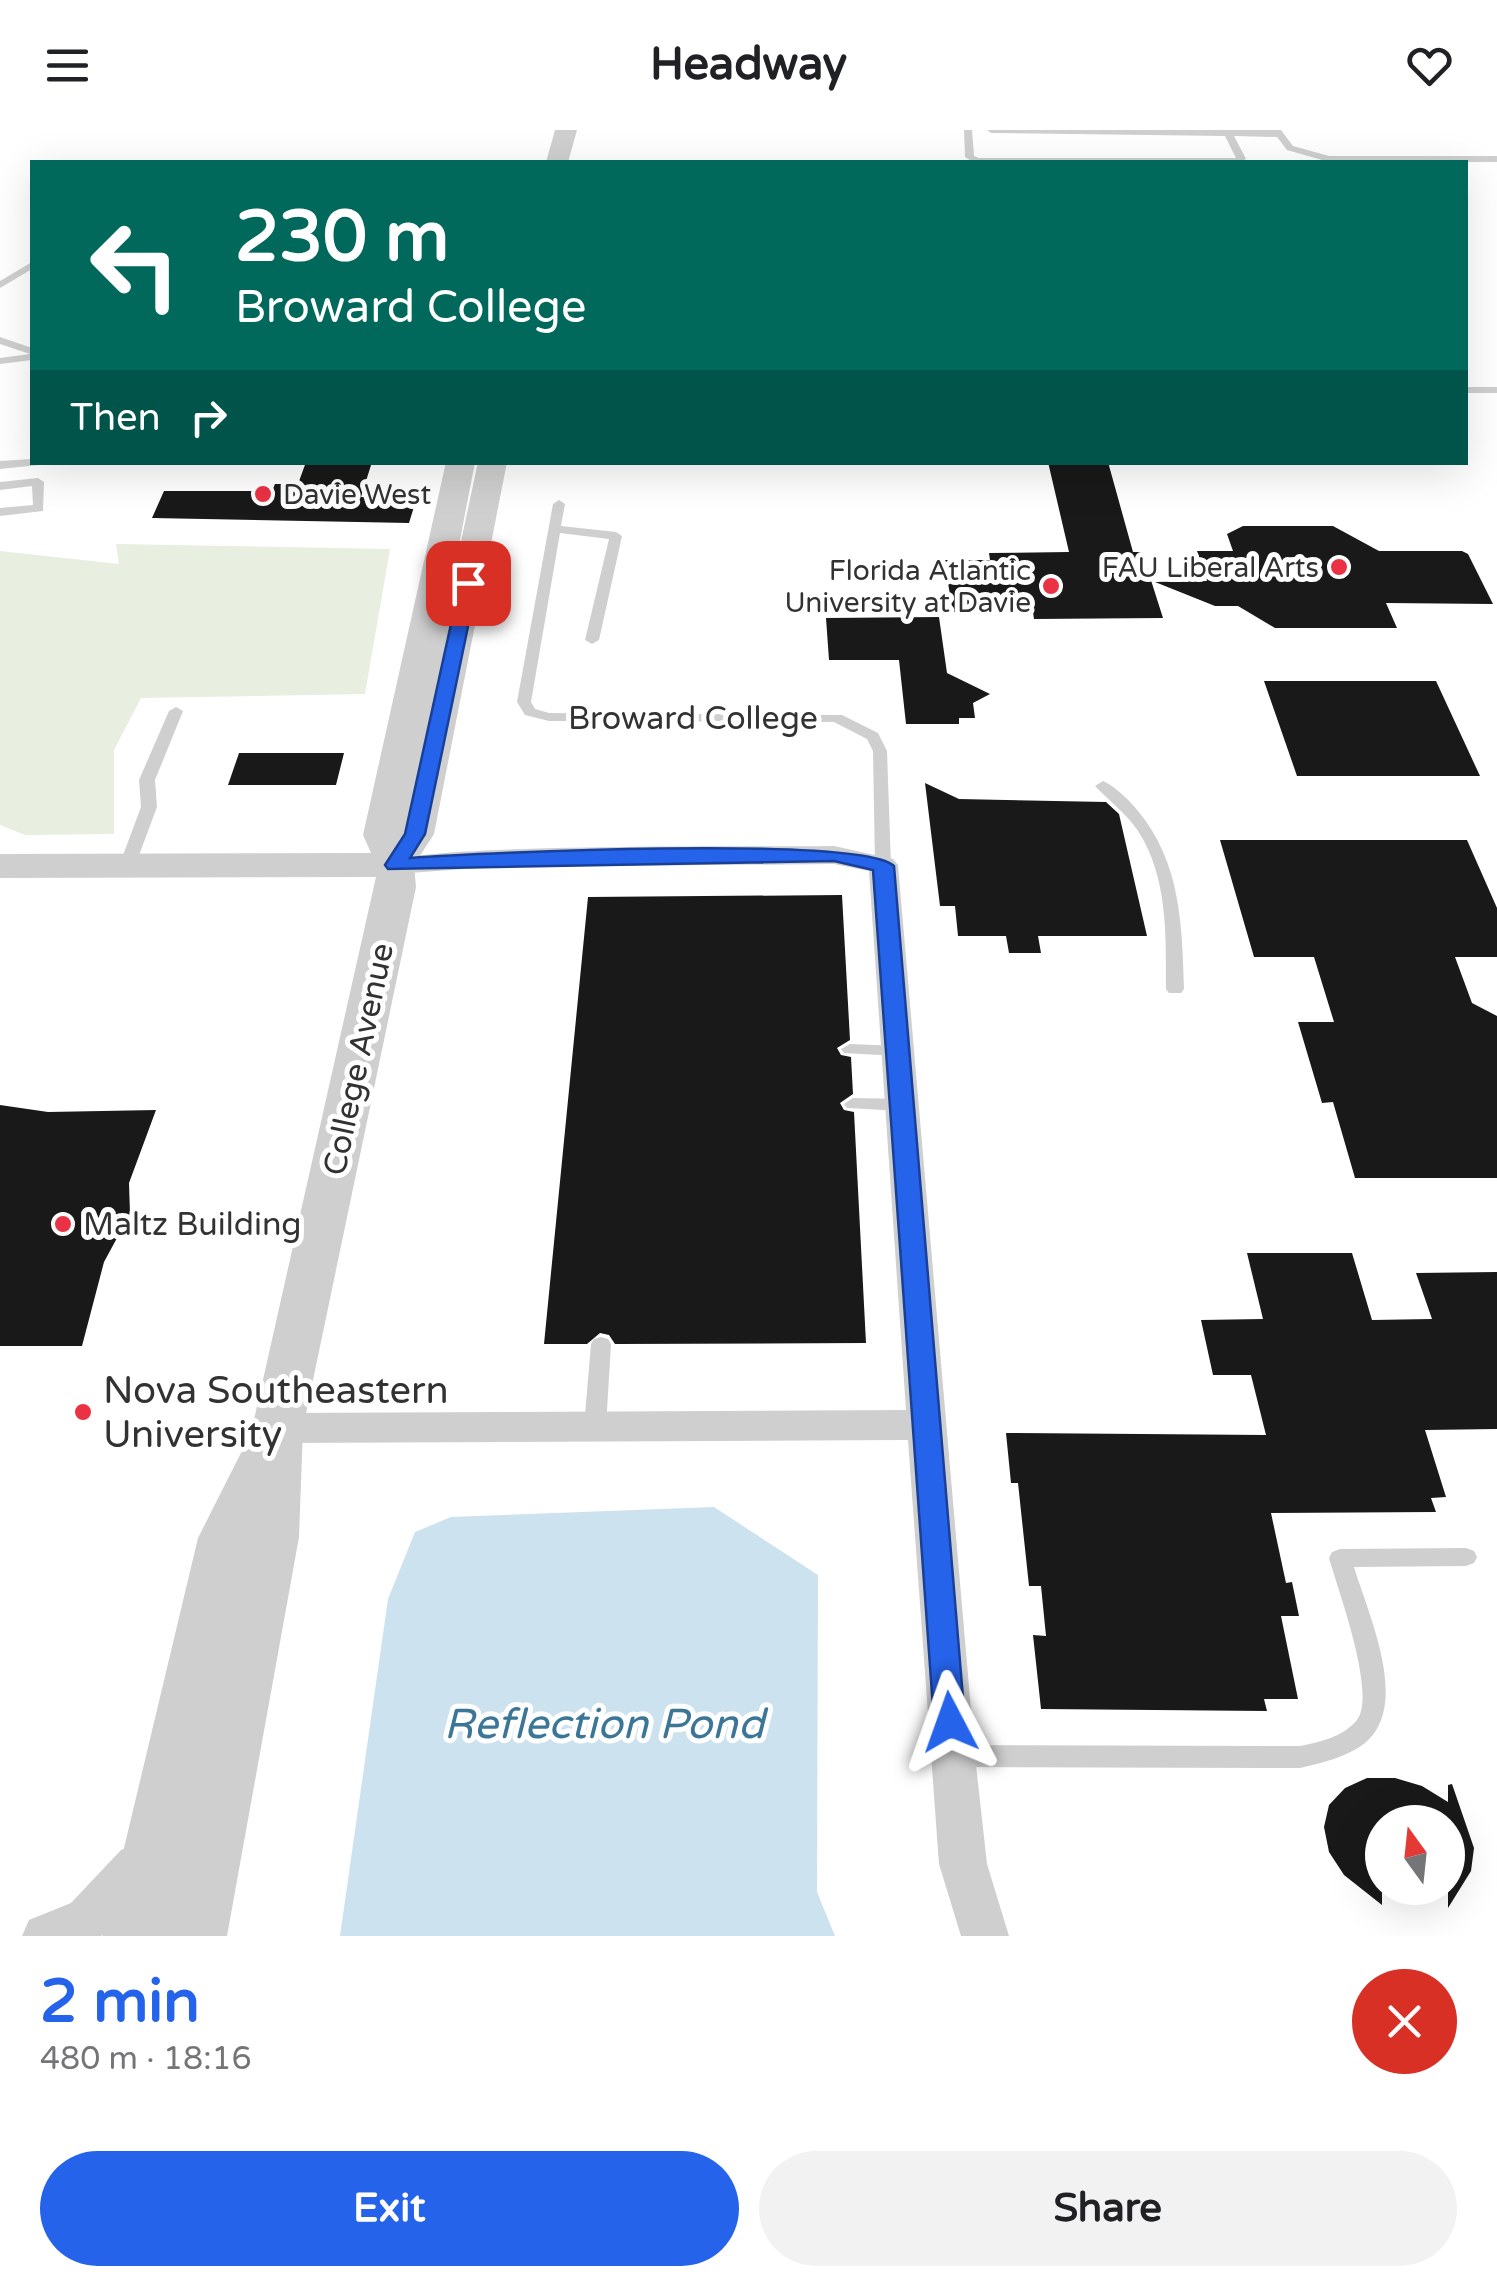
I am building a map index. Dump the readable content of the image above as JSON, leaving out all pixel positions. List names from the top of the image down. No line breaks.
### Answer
{"streets":{"street":["Broward College","College Avenue"]},"water":["Reflection Pond"],"places":["Davie West","FAU Liberal Arts","Florida Atlantic University at Davie","Maltz Building","Nova Southeastern University"],"north":"top","page":{"header":"Headway","turn":["230 m","Broward College"],"then":"Then","heading":["2 min","480 m · 18:16"],"buttons":["Exit","Share"]}}
